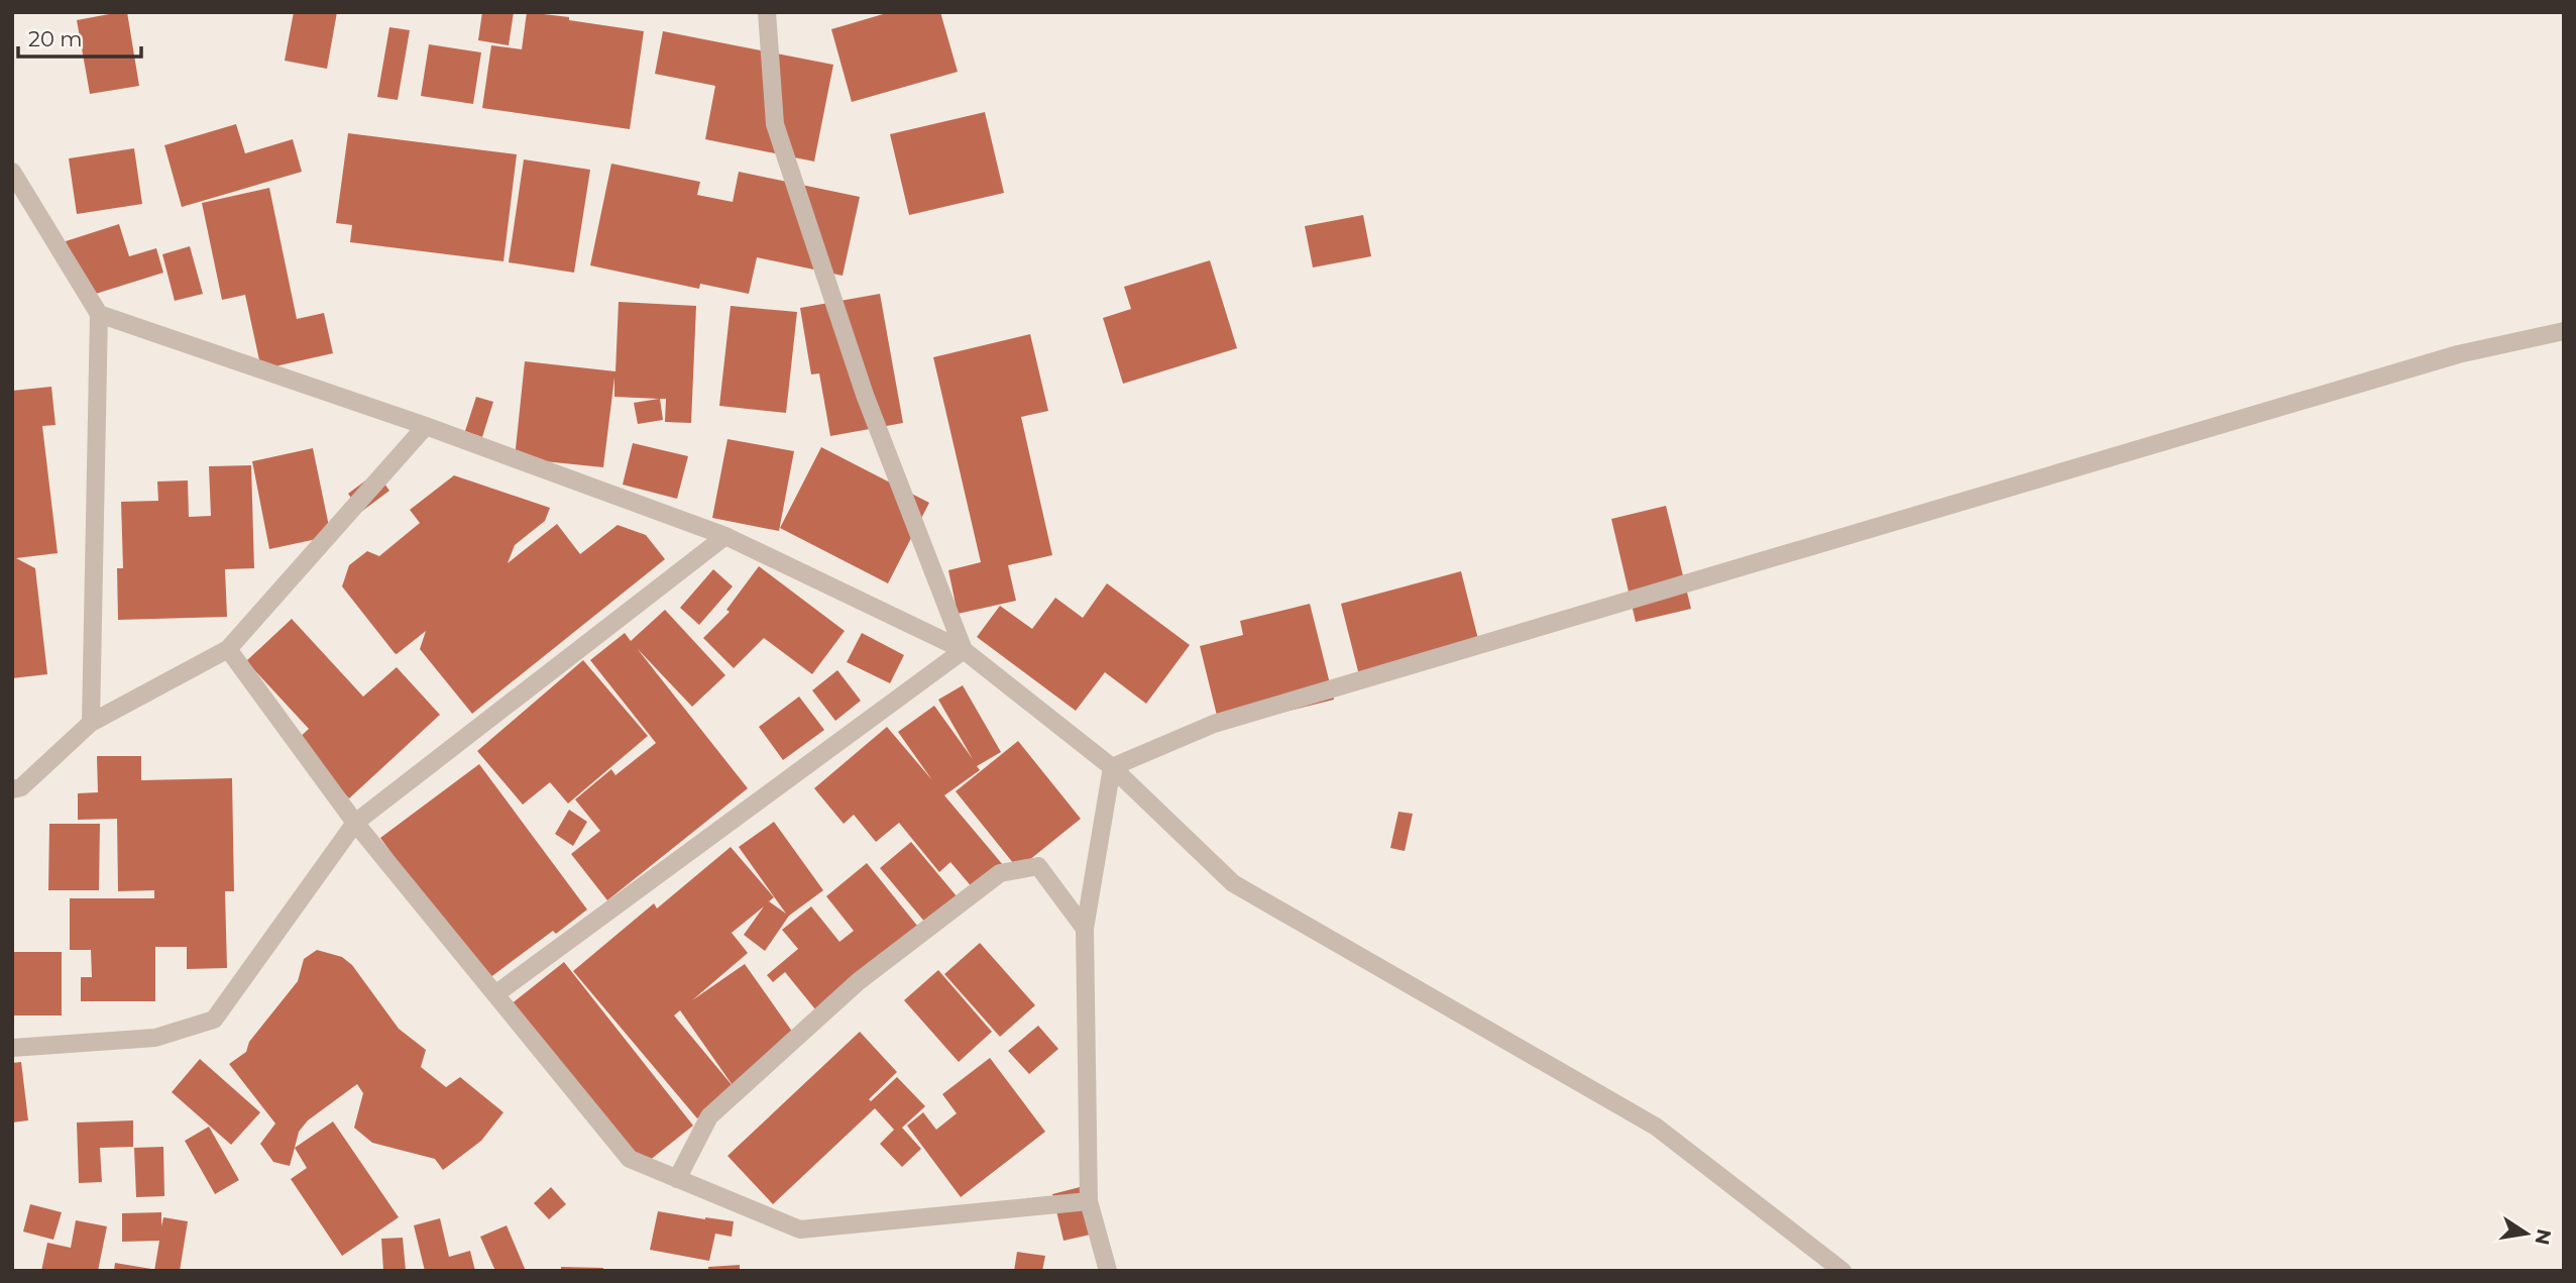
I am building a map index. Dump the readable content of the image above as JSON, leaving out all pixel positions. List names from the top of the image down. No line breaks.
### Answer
{"scale_bar":"20 m","north":"right"}
